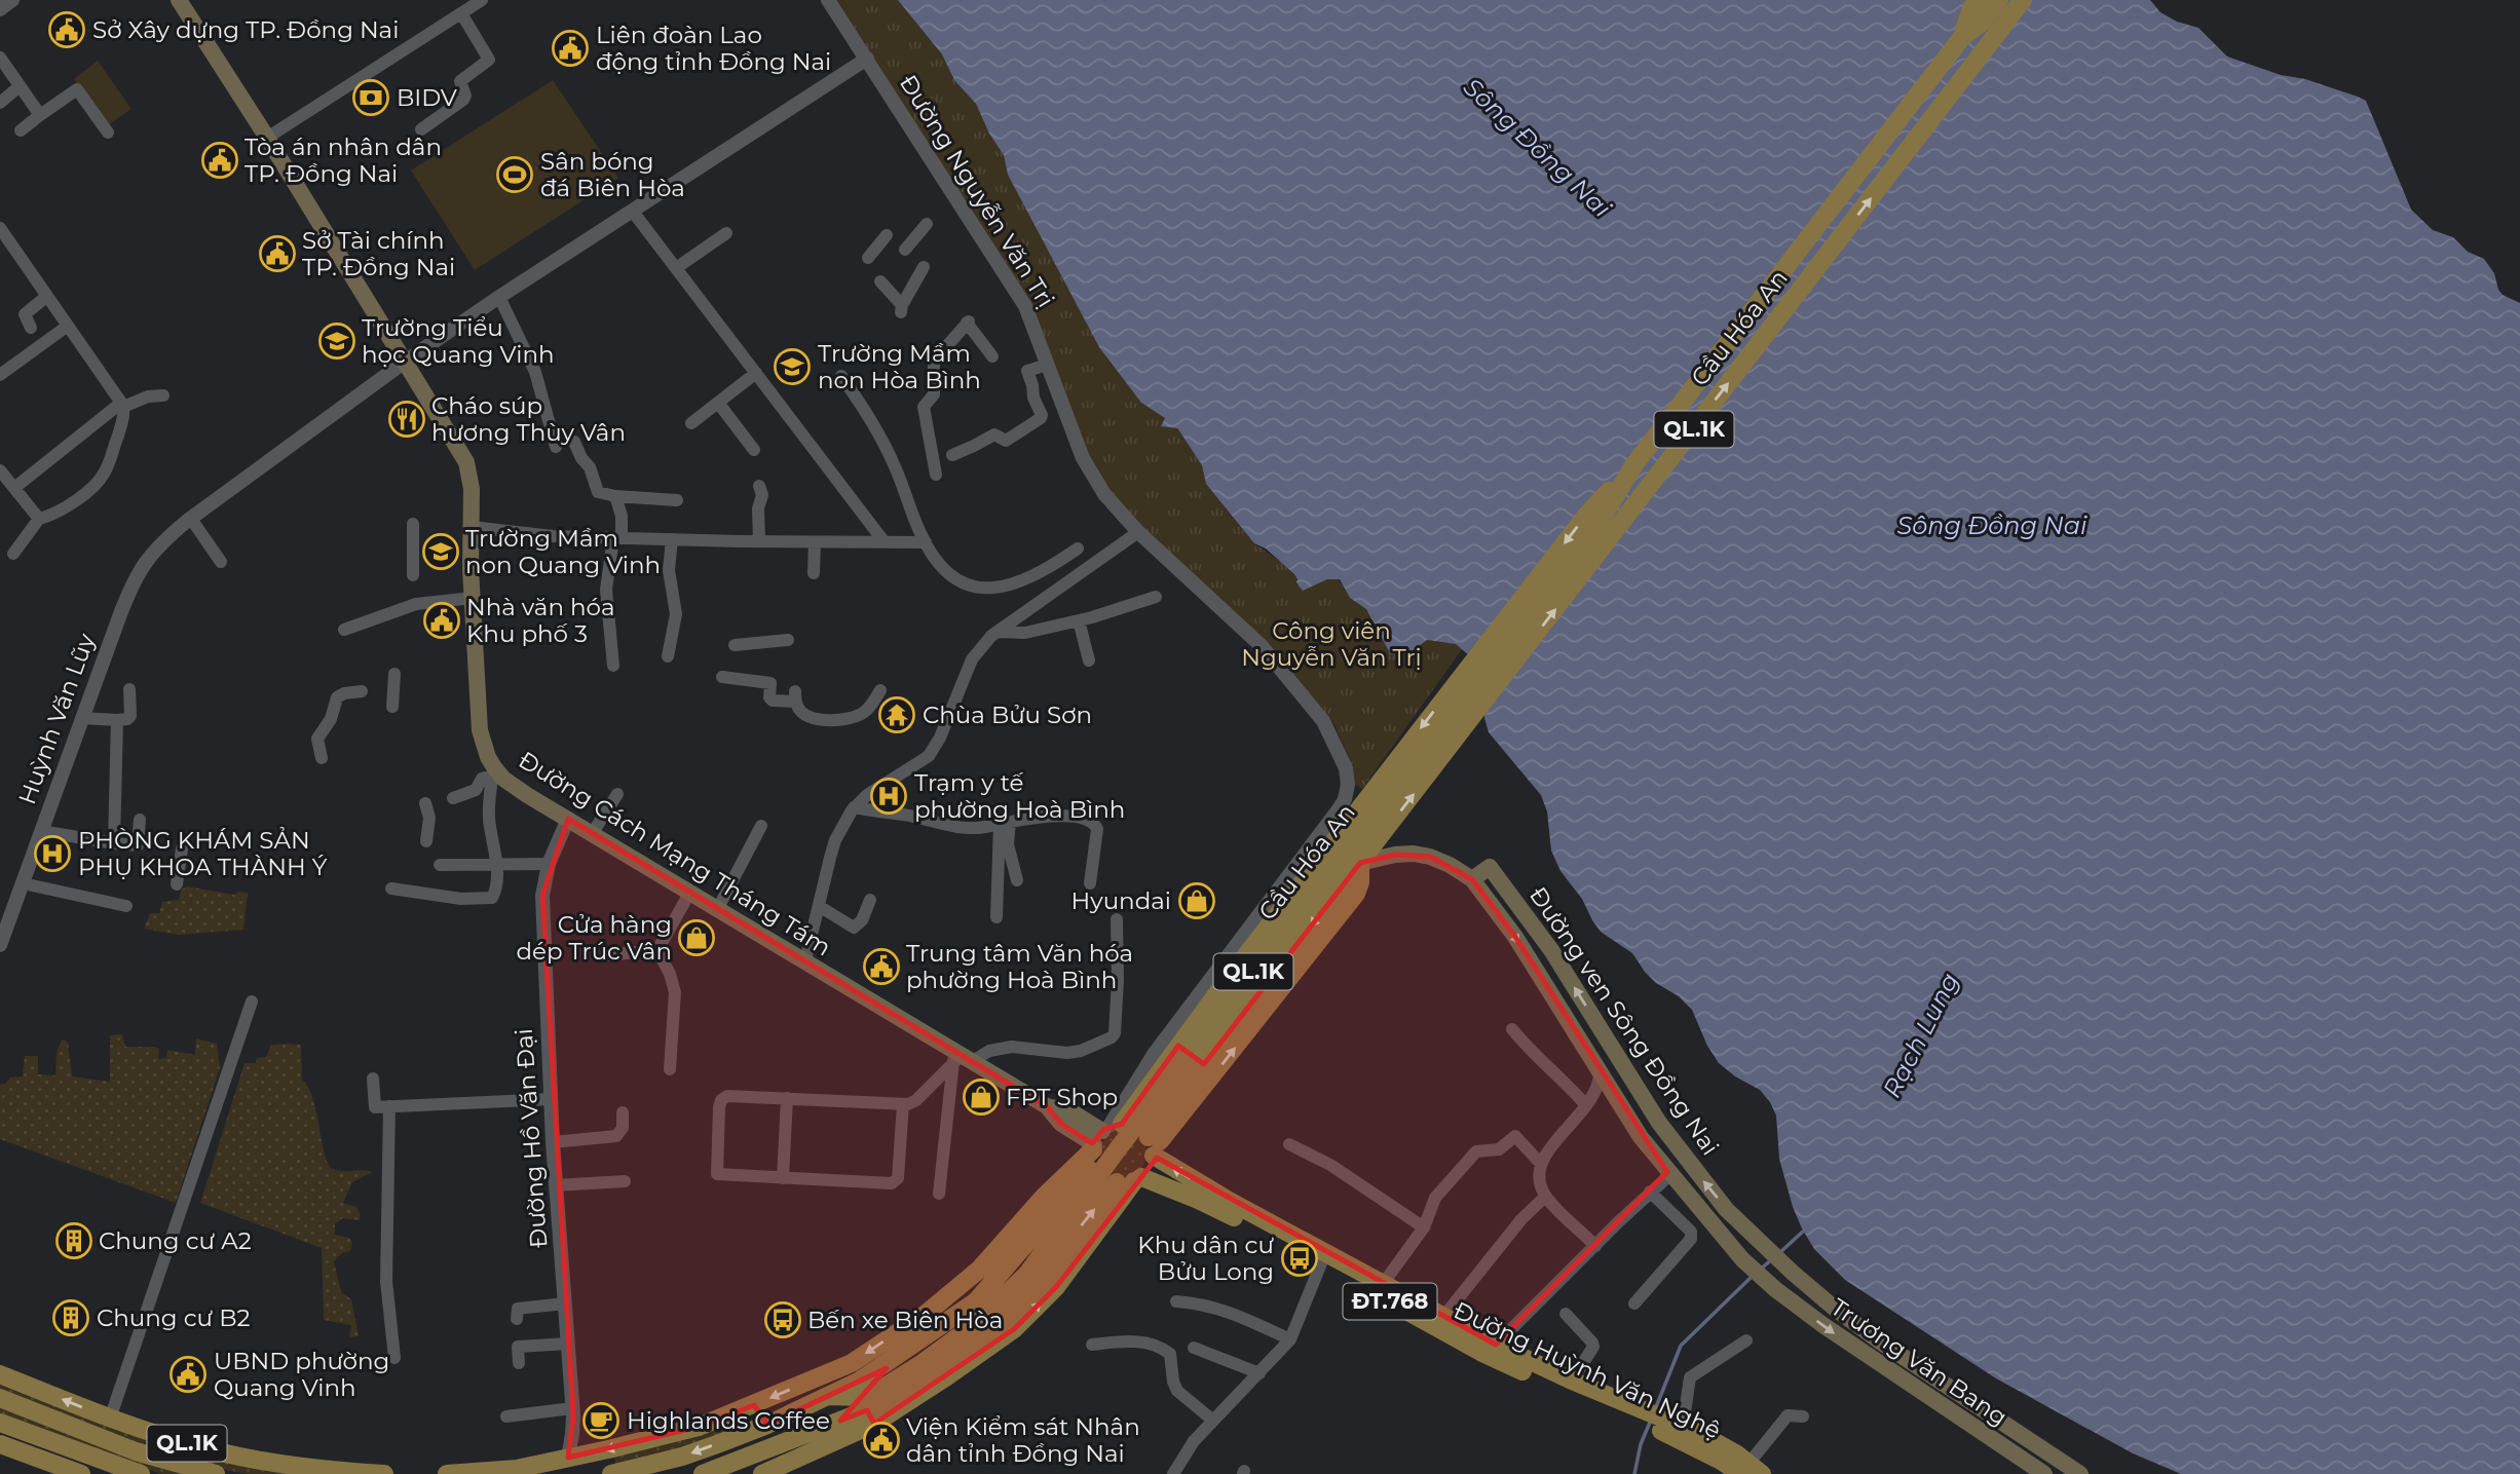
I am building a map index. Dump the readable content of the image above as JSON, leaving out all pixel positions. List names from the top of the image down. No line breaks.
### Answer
{"streets":{"main road":["Cầu Hóa An","QL.1K","Đường Cách Mạng Tháng Tám","Đường ven Sông Đồng Nai","ĐT.768","Trương Văn Bang","Đường Huỳnh Văn Nghệ"],"street":["Đường Nguyễn Văn Trị","Huỳnh Văn Lũy","Đường Hồ Văn Đại"]},"crossings":[["Đường Nguyễn Văn Trị","QL.1K"],["Đường Nguyễn Văn Trị","Huỳnh Văn Lũy"],["Cầu Hóa An","QL.1K"],["QL.1K","Đường Cách Mạng Tháng Tám"],["QL.1K","Đường Hồ Văn Đại"],["QL.1K","Đường Huỳnh Văn Nghệ"],["Huỳnh Văn Lũy","Đường Cách Mạng Tháng Tám"],["Đường Cách Mạng Tháng Tám","Đường Hồ Văn Đại"],["Đường Cách Mạng Tháng Tám","Đường Huỳnh Văn Nghệ"]],"one_way":["Trương Văn Bang"],"water":["Sông Đồng Nai","Rạch Lung"],"parks":["Công viên Nguyễn Văn Trị"],"places":{"public building":["Sở Xây dựng TP. Đồng Nai","Liên đoàn Lao động tỉnh Đồng Nai","Tòa án nhân dân TP. Đồng Nai","Sở Tài chính TP. Đồng Nai","Nhà văn hóa Khu phố 3","Trung tâm Văn hóa phường Hoà Bình","UBND phường Quang Vinh","Viện Kiểm sát Nhân dân tỉnh Đồng Nai"],"bank":["BIDV"],"sports":["Sân bóng đá Biên Hòa"],"school or university":["Trường Tiểu học Quang Vinh","Trường Mầm non Hòa Bình","Trường Mầm non Quang Vinh"],"restaurant":["Cháo súp hương Thùy Vân"],"temple":["Chùa Bửu Sơn"],"hospital":["Trạm y tế phường Hoà Bình","PHÒNG KHÁM SẢN PHỤ KHOA THÀNH Ý"],"shop":["Hyundai","Cửa hàng dép Trúc Vân","FPT Shop"],"building":["Chung cư A2","Chung cư B2"],"bus stop":["Khu dân cư Bửu Long","Bến xe Biên Hòa"],"cafe":["Highlands Coffee"]}}
